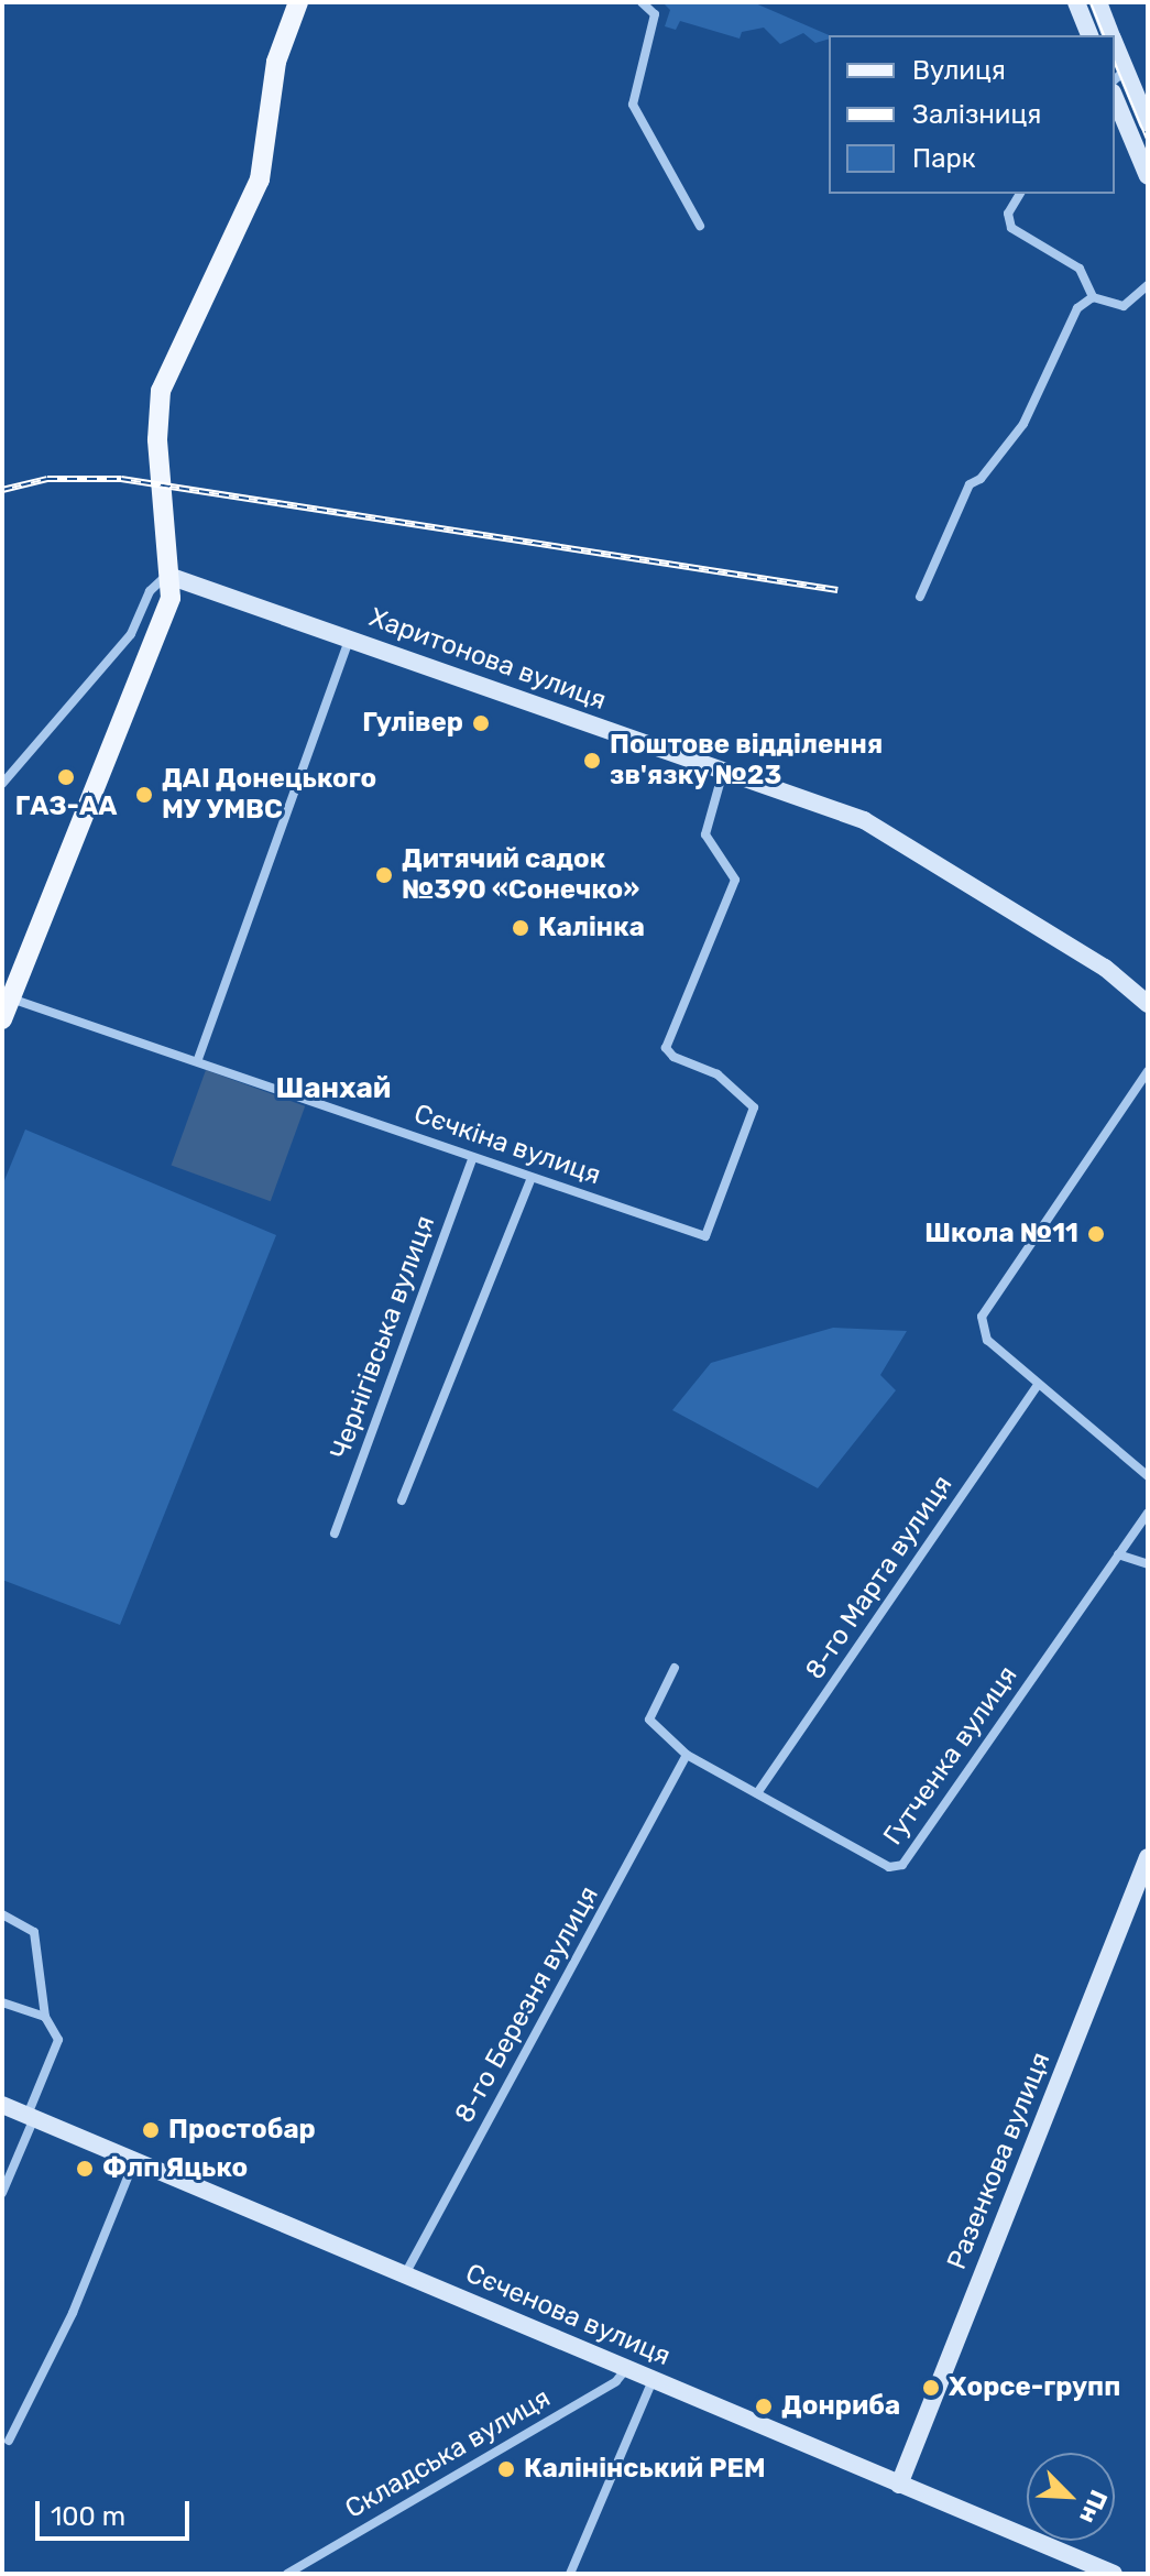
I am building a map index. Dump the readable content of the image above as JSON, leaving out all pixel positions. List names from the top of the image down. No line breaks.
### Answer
{"streets":{"street":["Харитонова вулиця","Сєчкіна вулиця","Чернігівська вулиця","8-го Марта вулиця","Гутченка вулиця","8-го Березня вулиця","Разенкова вулиця","Сєченова вулиця","Складська вулиця"]},"crossings":[["Харитонова вулиця","Сєчкіна вулиця"],["Сєчкіна вулиця","Чернігівська вулиця"],["8-го Марта вулиця","Гутченка вулиця"],["Гутченка вулиця","8-го Березня вулиця"],["8-го Березня вулиця","Сєченова вулиця"],["Разенкова вулиця","Сєченова вулиця"],["Сєченова вулиця","Складська вулиця"]],"districts":["Шанхай"],"places":["Гулівер","Поштове відділення зв'язку №23","ГАЗ-АА","ДАІ Донецького МУ УМВС","Дитячий садок №390 «Сонечко»","Калінка","Школа №11","Простобар","Флп Яцько","Хорсе-групп","Донриба","Калінінський РЕМ"],"legend":["Вулиця","Залізниця","Парк"],"scale_bar":"100 m","north":"bottom right"}
